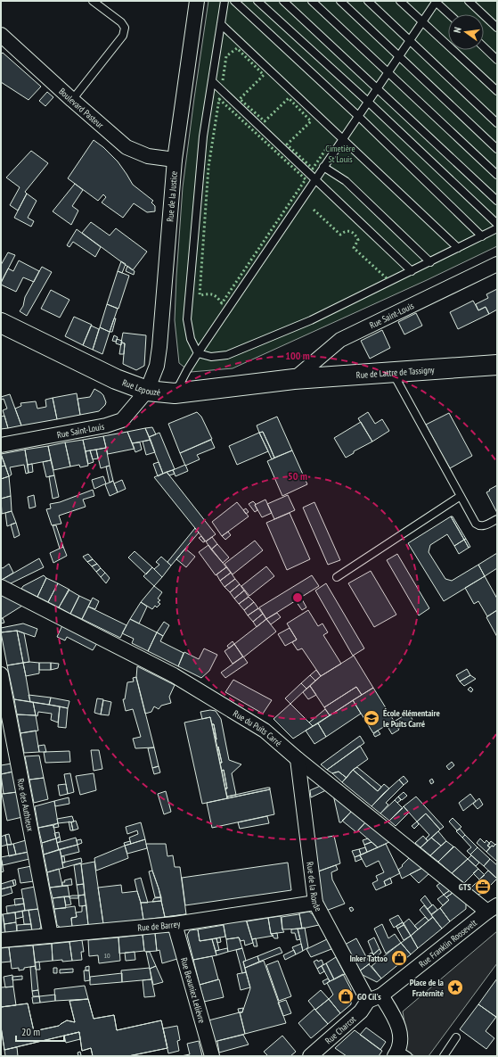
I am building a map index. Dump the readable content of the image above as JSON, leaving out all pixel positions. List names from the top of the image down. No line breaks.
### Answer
{"streets":{"main road":["Rue de Lattre de Tassigny","Rue Lepouzé"],"street":["Boulevard Pasteur","Rue de la Justice","Rue Saint-Louis","Rue du Puits Carré","Rue des Authieux","Rue de la Ronde","Rue de Barrey","Rue Franklin Roosevelt","Rue Beauniez Lelièvre","Rue Charcot"]},"crossings":[["Boulevard Pasteur","Rue de la Justice"],["Rue de la Justice","Rue Saint-Louis"],["Rue de la Justice","Rue Lepouzé"],["Rue Saint-Louis","Rue de Lattre de Tassigny"],["Rue Saint-Louis","Rue Lepouzé"],["Rue de Lattre de Tassigny","Rue Lepouzé"],["Rue du Puits Carré","Rue de la Ronde"],["Rue du Puits Carré","Rue Franklin Roosevelt"],["Rue des Authieux","Rue de Barrey"],["Rue de la Ronde","Rue de Barrey"],["Rue de la Ronde","Rue Franklin Roosevelt"],["Rue de la Ronde","Rue Charcot"],["Rue de Barrey","Rue Beauniez Lelièvre"],["Rue Franklin Roosevelt","Rue Charcot"]],"parks":["Cimetière St Louis"],"places":{"school or university":["École élémentaire le Puits Carré"],"office":["GTS"],"shop":["Inker Tattoo","GO Cil's"],"place":["Place de la Fraternité"]},"house_numbers":["10"],"scale_bar":"20 m","north":"left","rings":["100 m","50 m"]}
